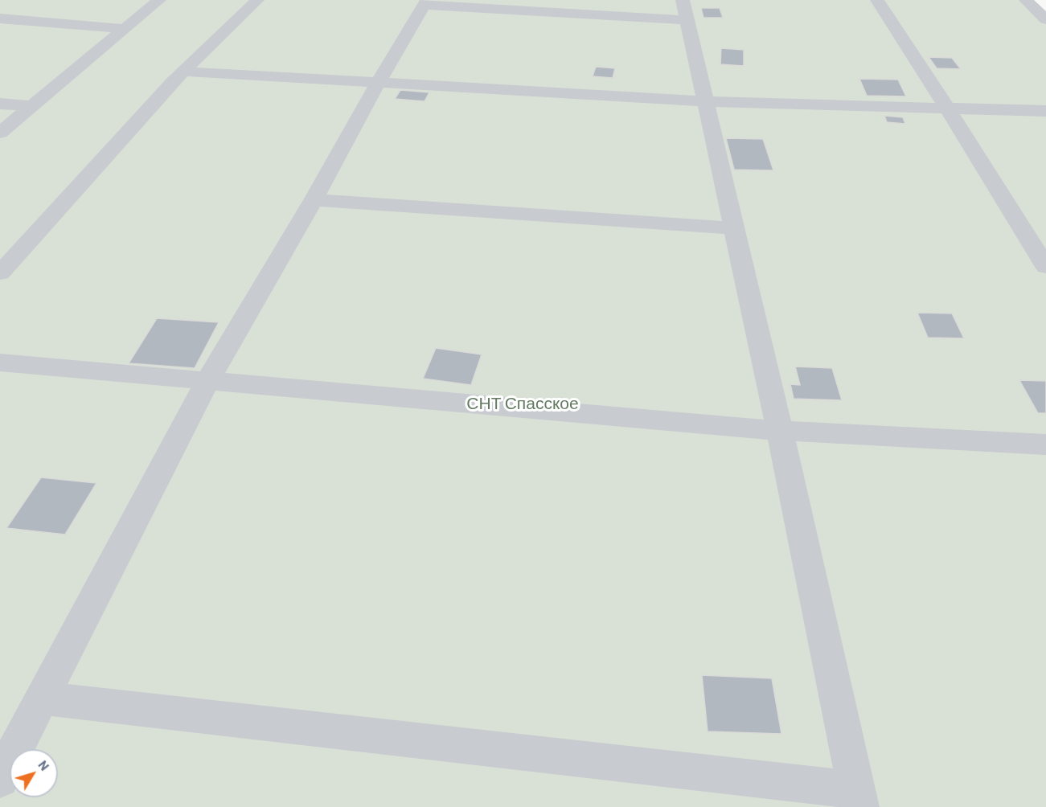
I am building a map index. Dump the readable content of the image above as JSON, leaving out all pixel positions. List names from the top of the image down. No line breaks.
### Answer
{"parks":["СНТ Спасское"],"north":"top right"}
